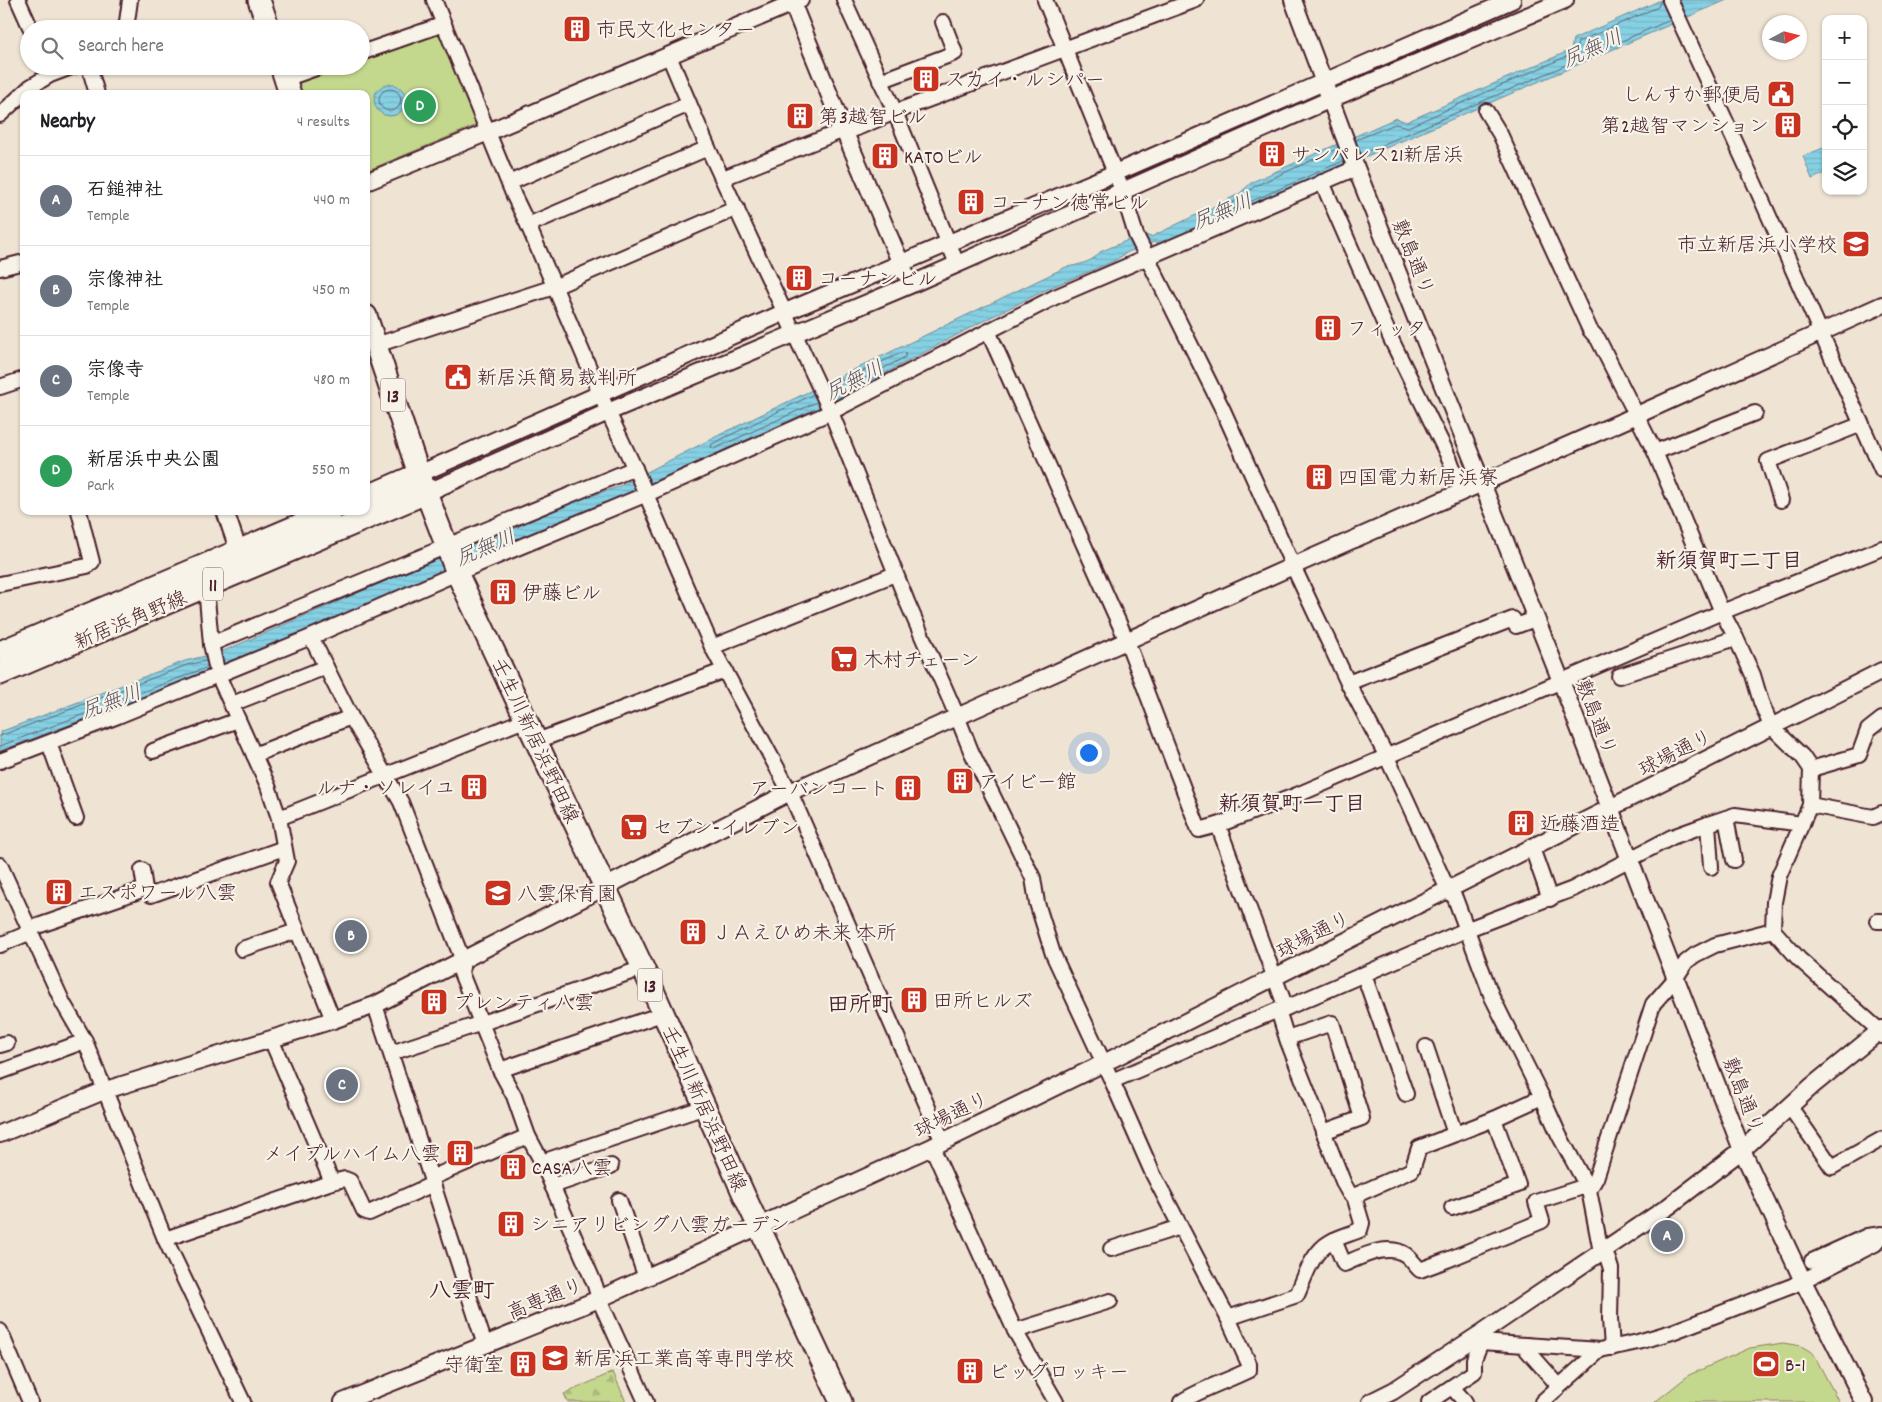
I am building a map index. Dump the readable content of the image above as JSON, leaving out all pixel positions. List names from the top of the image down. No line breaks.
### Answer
{"streets":{"main road":["13","11","新居浜角野線","壬生川新居浜野田線"],"street":["敷島通り","球場通り","高専通り"]},"crossings":[["敷島通り","球場通り"],["13","新居浜角野線"],["13","壬生川新居浜野田線"],["壬生川新居浜野田線","球場通り"],["壬生川新居浜野田線","高専通り"],["球場通り","高専通り"]],"districts":["新須賀町二丁目","新須賀町一丁目","田所町","八雲町"],"water":["尻無川"],"places":{"building":["市民文化センター","スカイ・ルシパー","第3越智ビル","第2越智マンション","サンパレス21新居浜","KATOビル","コーナン徳常ビル","コーナンビル","フィッタ","四国電力新居浜寮","伊藤ビル","アイビー館","ルナ・ソレイユ","アーバンコート","近藤酒造","エスポワール八雲","ＪＡえひめ未来 本所","田所ヒルズ","プレンティ八雲","メイプルハイム八雲","CASA八雲","シニアリビング八雲ガーデン","守衛室","ビッグロッキー"],"public building":["しんすか郵便局","新居浜簡易裁判所"],"school or university":["市立新居浜小学校","八雲保育園","新居浜工業高等専門学校"],"supermarket":["木村チェーン","セブン-イレブン"],"sports":["B-1"]},"north":"right","page":{"map_buttons":["+","−"],"search":"Search here","pins":["D","B","C","A"],"heading":["Nearby","4 results"],"list":[{"mark":"A","name":"石鎚神社","note":"Temple","value":"440 m"},{"mark":"B","name":"宗像神社","note":"Temple","value":"450 m"},{"mark":"C","name":"宗像寺","note":"Temple","value":"480 m"},{"mark":"D","name":"新居浜中央公園","note":"Park","value":"550 m"}]}}
